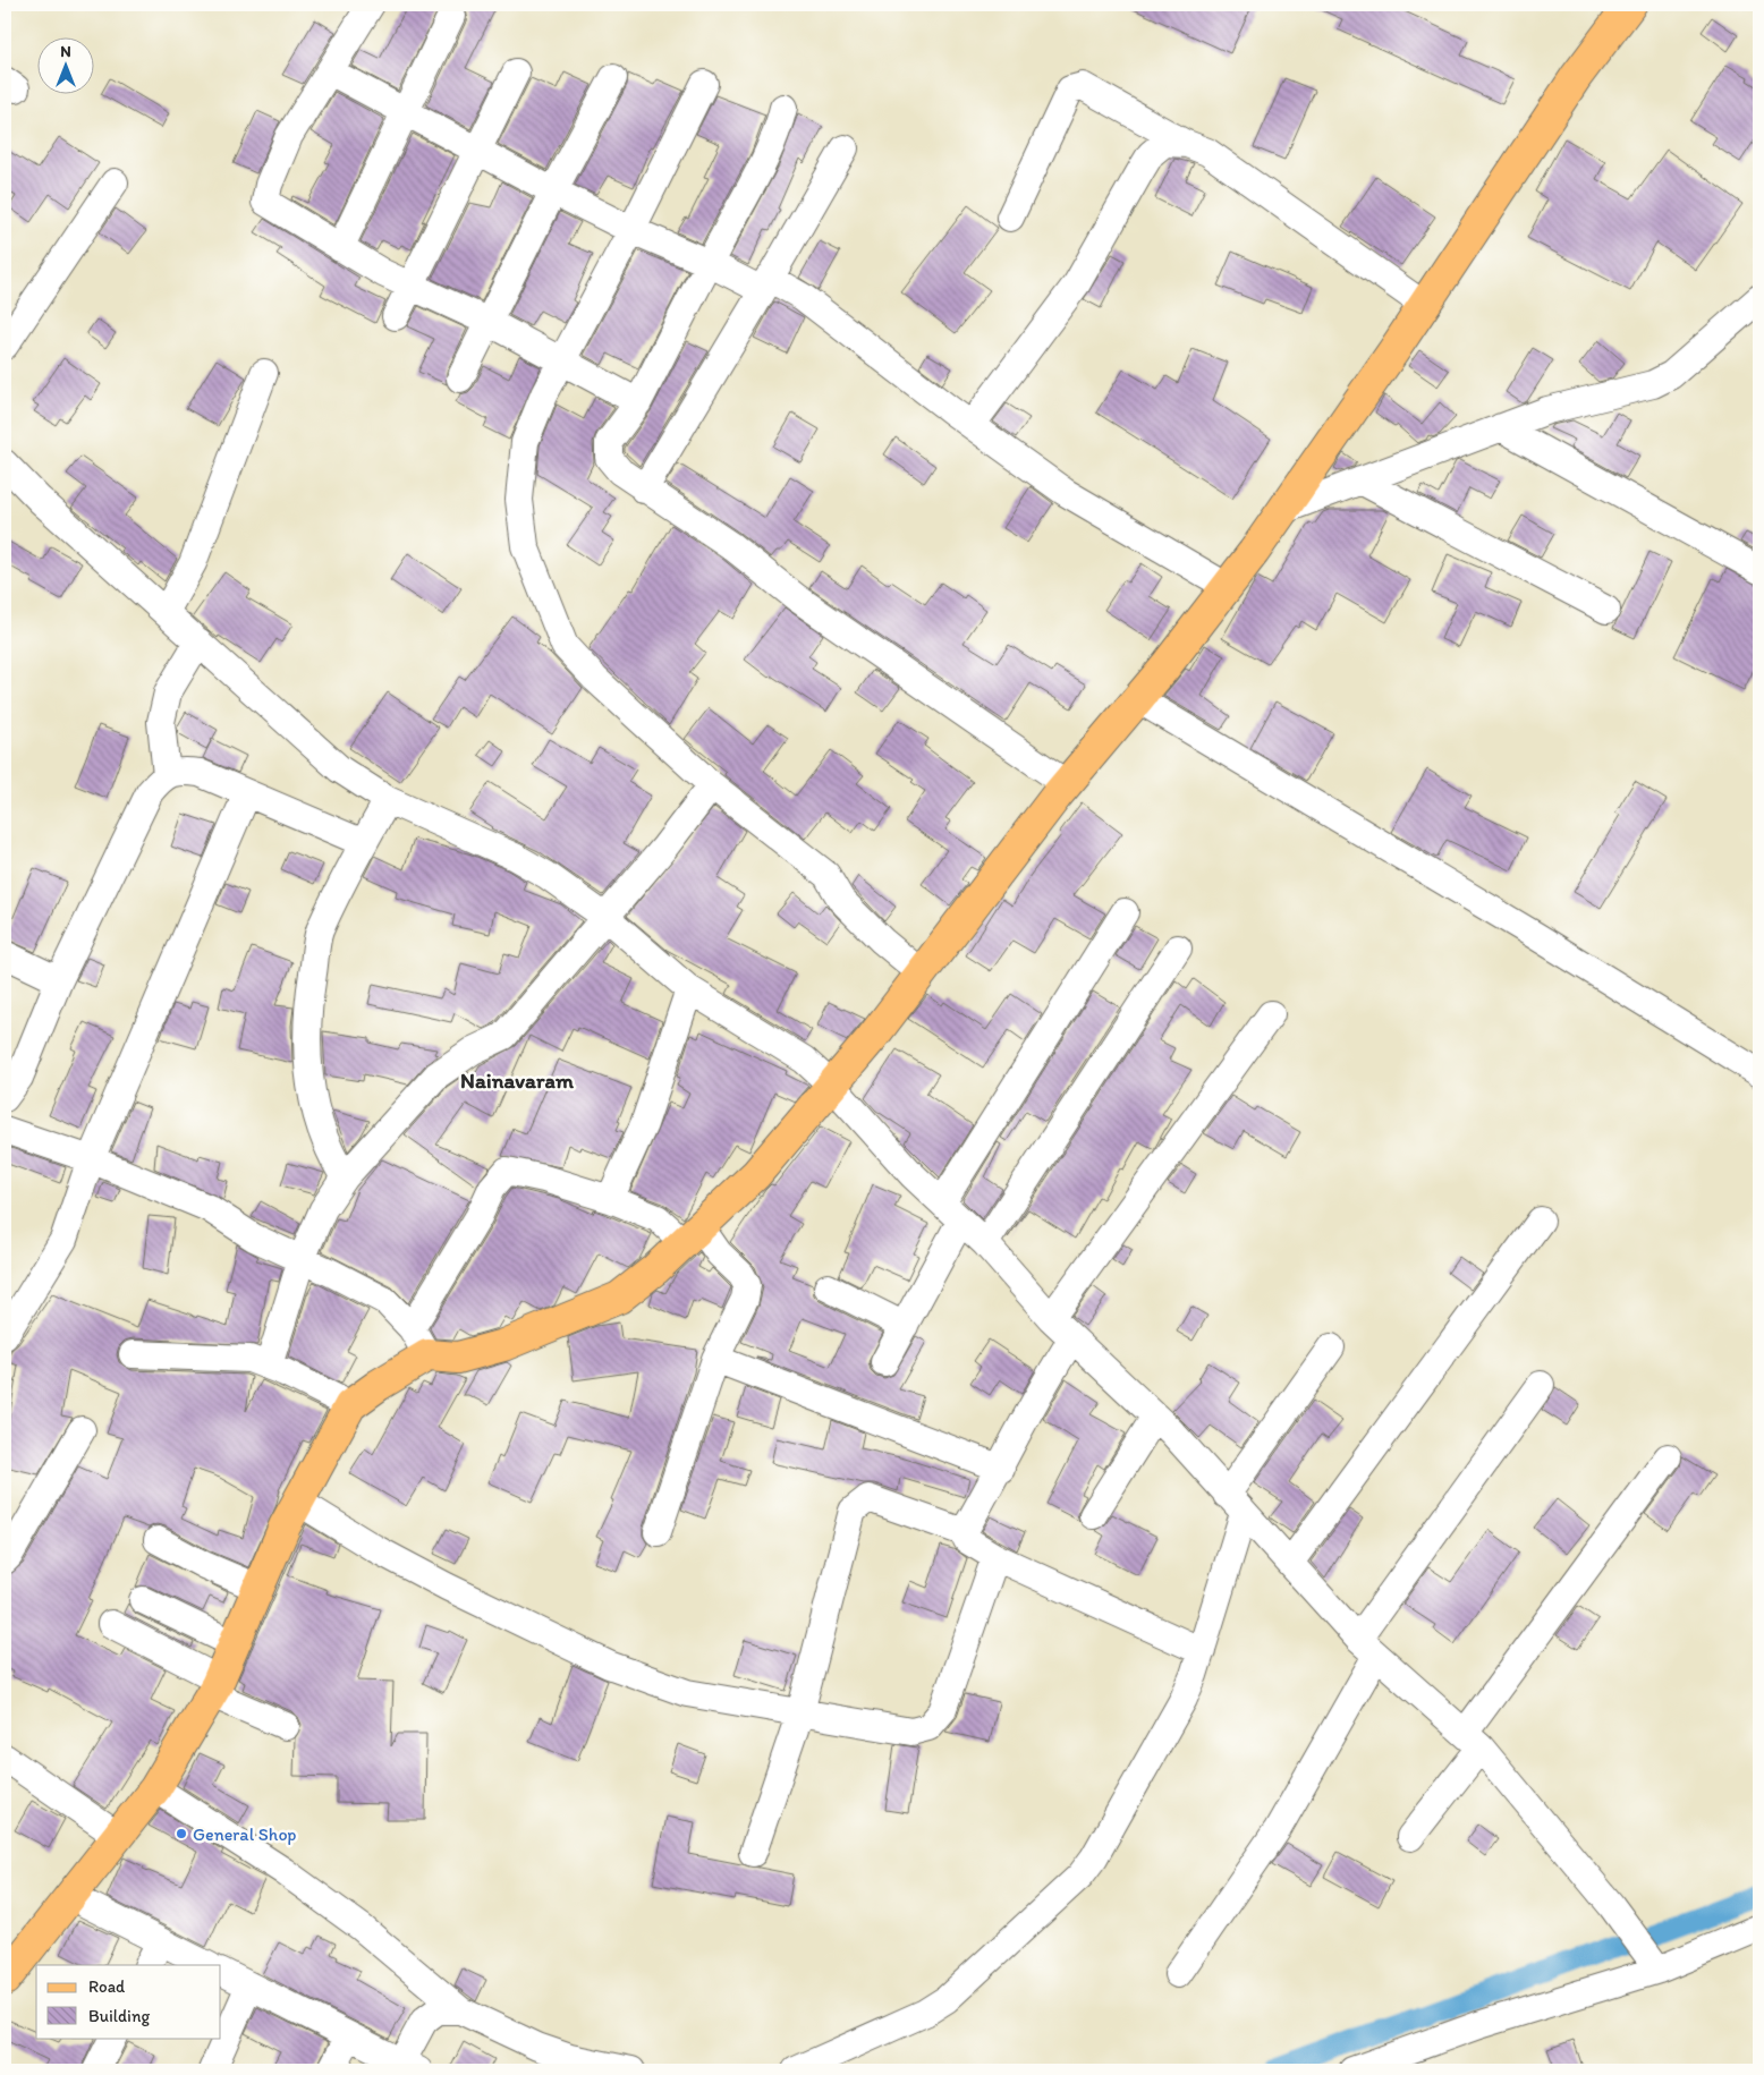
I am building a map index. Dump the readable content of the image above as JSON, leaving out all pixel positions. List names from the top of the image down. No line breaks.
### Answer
{"districts":["Nainavaram"],"places":["General Shop"],"legend":["Road","Building"],"north":"top"}
